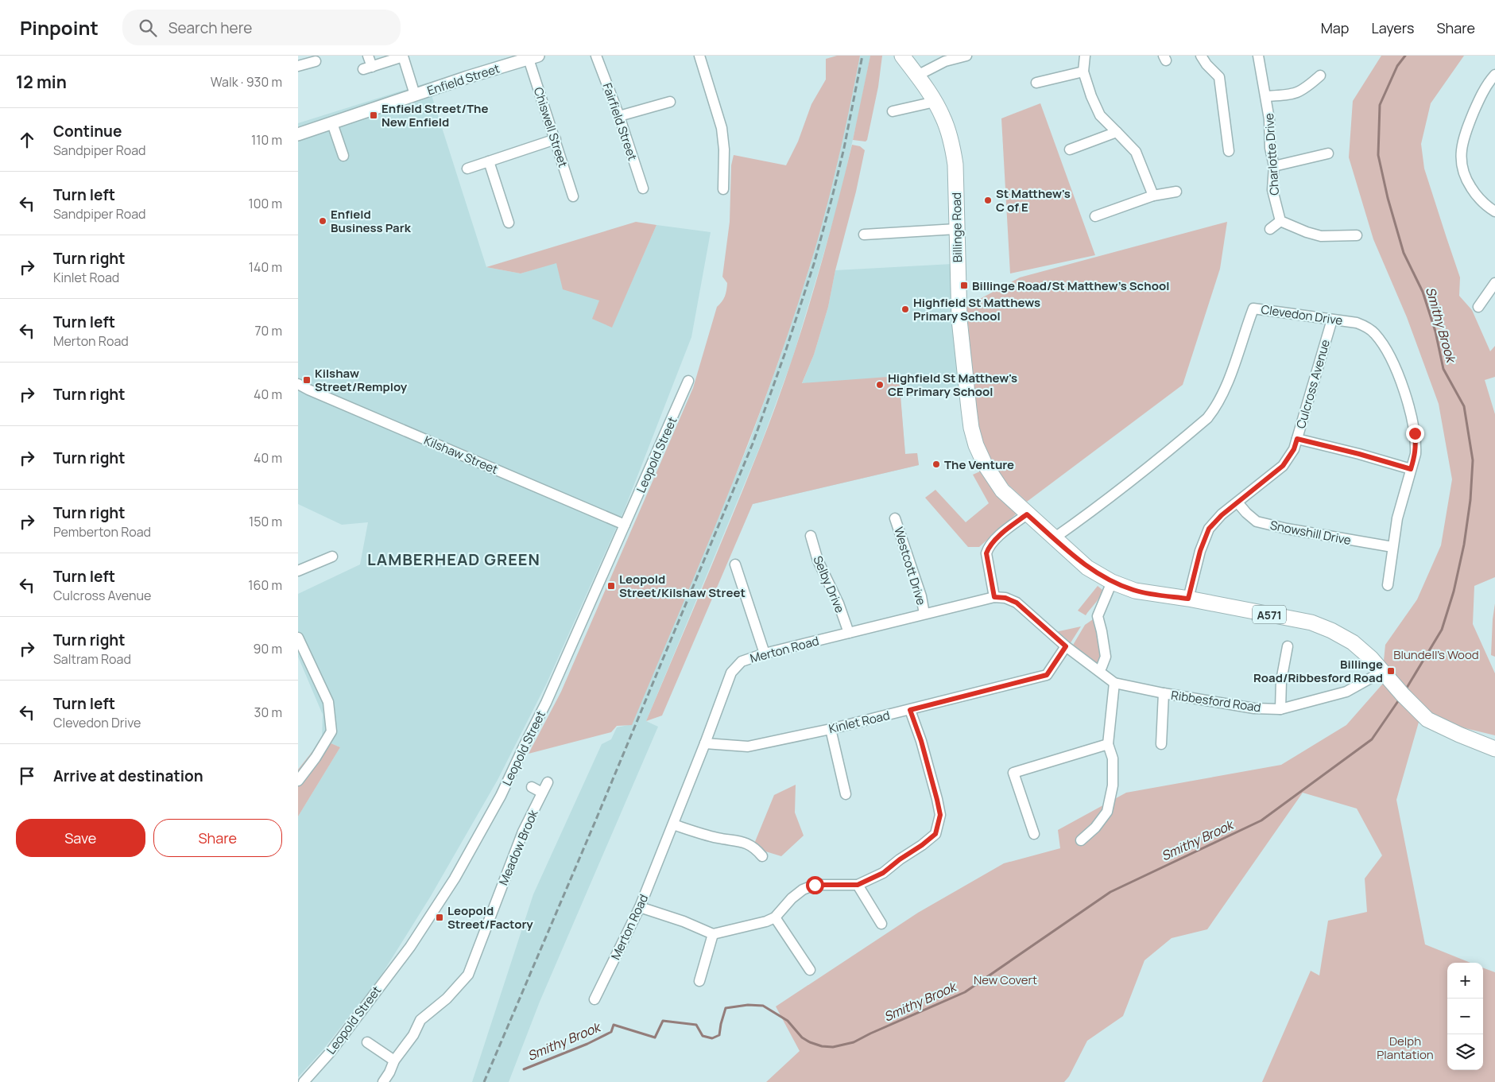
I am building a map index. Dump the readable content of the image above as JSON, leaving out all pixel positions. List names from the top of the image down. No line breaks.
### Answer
{"streets":{"main road":["Billinge Road","A571"],"street":["Enfield Street","Fairfield Street","Chiswell Street","Charlotte Drive","Clevedon Drive","Culcross Avenue","Kilshaw Street","Leopold Street","Snowshill Drive","Westcott Drive","Selby Drive","Merton Road","Ribbesford Road","Kinlet Road","Meadow Brook"]},"crossings":[["Enfield Street","Chiswell Street"],["Billinge Road","A571"],["Clevedon Drive","Culcross Avenue"],["Clevedon Drive","Snowshill Drive"],["Clevedon Drive","A571"],["Culcross Avenue","Snowshill Drive"],["Culcross Avenue","A571"],["Kilshaw Street","Leopold Street"],["Westcott Drive","Merton Road"],["Selby Drive","Merton Road"],["A571","Ribbesford Road"],["Merton Road","Ribbesford Road"],["Merton Road","Kinlet Road"]],"districts":["LAMBERHEAD GREEN"],"water":["Smithy Brook"],"parks":["Blundell's Wood","New Covert","Delph Plantation"],"places":{"transit":["Enfield Street/The New Enfield","Billinge Road/St Matthew's School","Kilshaw Street/Remploy","Leopold Street/Kilshaw Street","Billinge Road/Ribbesford Road","Leopold Street/Factory"],"other":["St Matthew's C of E","Enfield Business Park","Highfield St Matthews Primary School","Highfield St Matthew's CE Primary School","The Venture"]},"page":{"header":"Pinpoint","search":"Search here","nav":["Map","Layers","Share"],"heading":["12 min","Walk · 930 m"],"list":[["Continue","Sandpiper Road","110 m"],["Turn left","Sandpiper Road","100 m"],["Turn right","Kinlet Road","140 m"],["Turn left","Merton Road","70 m"],["Turn right","40 m"],["Turn right","40 m"],["Turn right","Pemberton Road","150 m"],["Turn left","Culcross Avenue","160 m"],["Turn right","Saltram Road","90 m"],["Turn left","Clevedon Drive","30 m"],"Arrive at destination"],"buttons":["Save","Share"],"map_buttons":["+","−"]}}
